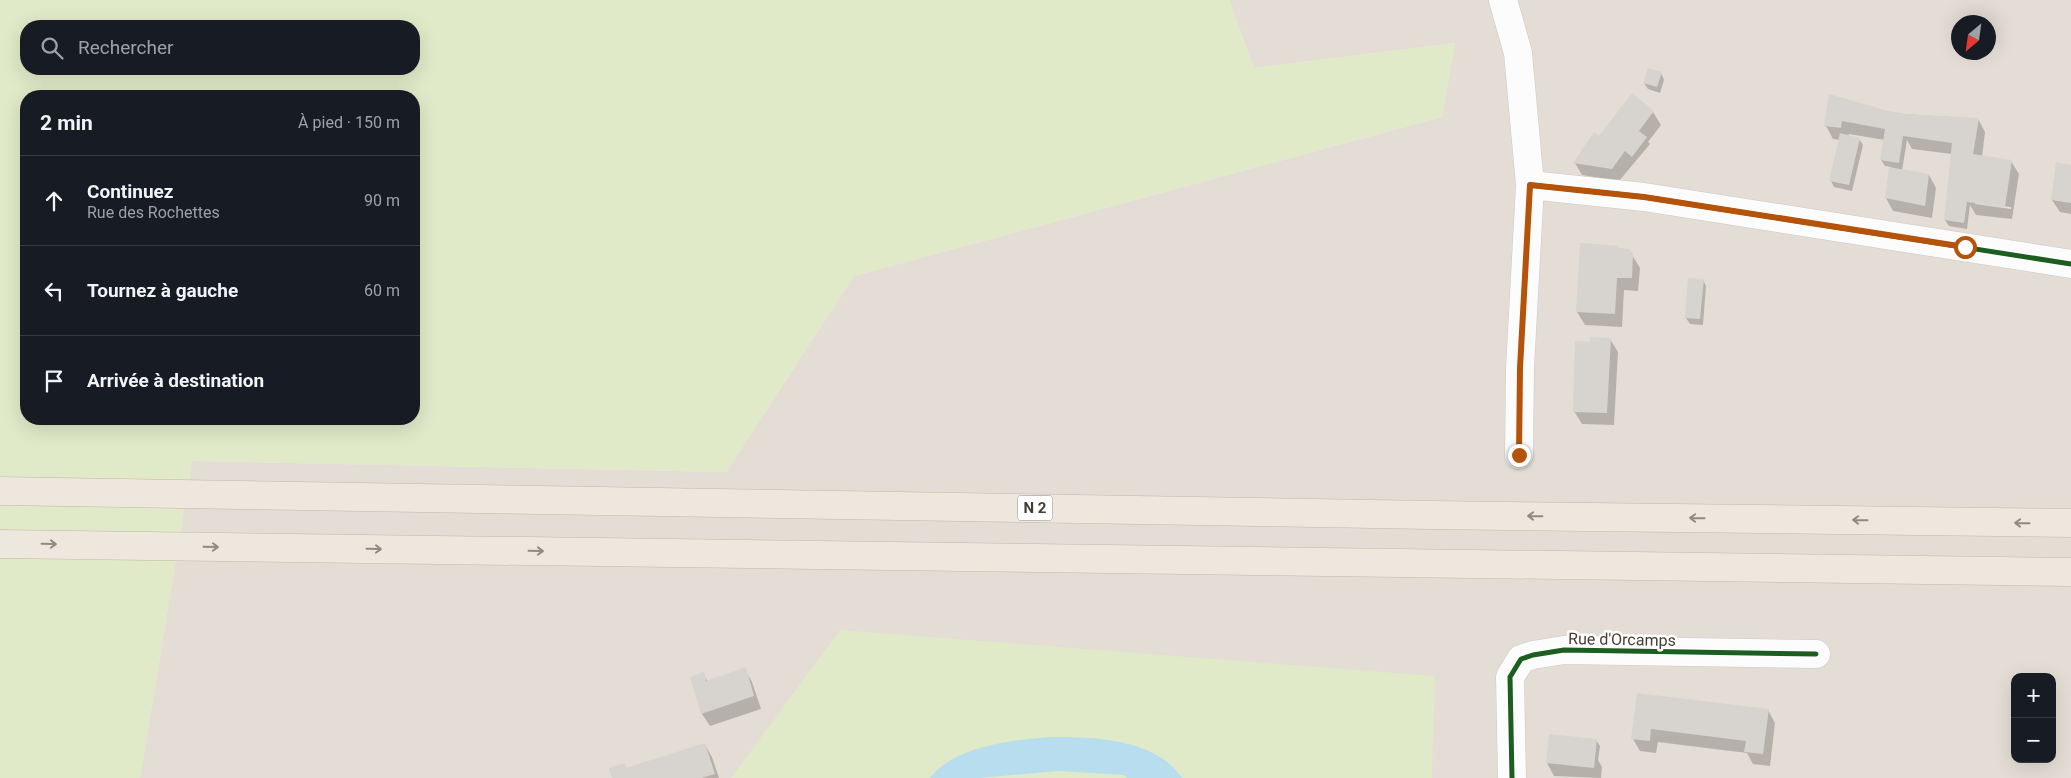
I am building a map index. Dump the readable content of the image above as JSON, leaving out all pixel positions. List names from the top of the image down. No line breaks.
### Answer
{"streets":{"highway":["N 2"],"street":["Rue d'Orcamps"]},"north":"bottom left","page":{"search":"Rechercher","heading":["2 min","À pied · 150 m"],"list":[["Continuez","Rue des Rochettes","90 m"],["Tournez à gauche","60 m"],"Arrivée à destination"],"map_buttons":["+","−"]}}
